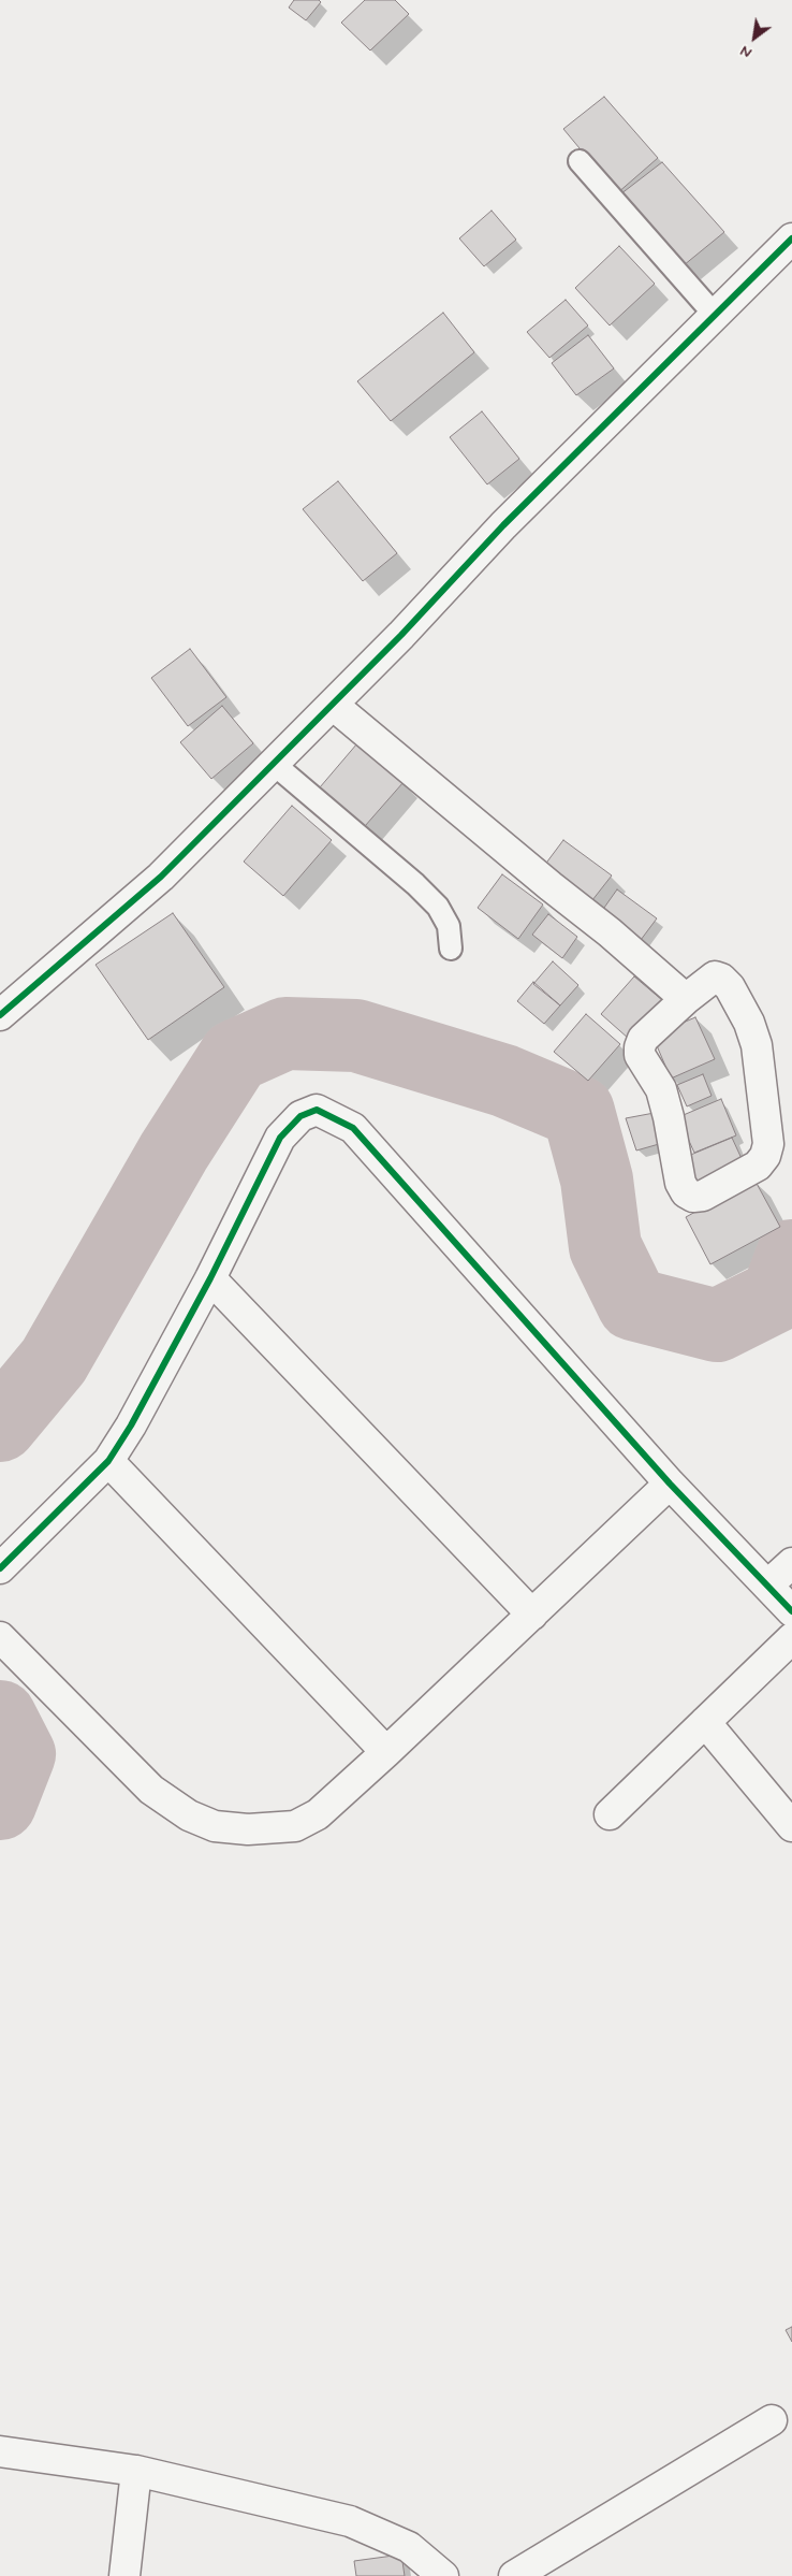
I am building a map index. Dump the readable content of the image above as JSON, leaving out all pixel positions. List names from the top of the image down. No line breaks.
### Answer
{"north":"bottom left"}
